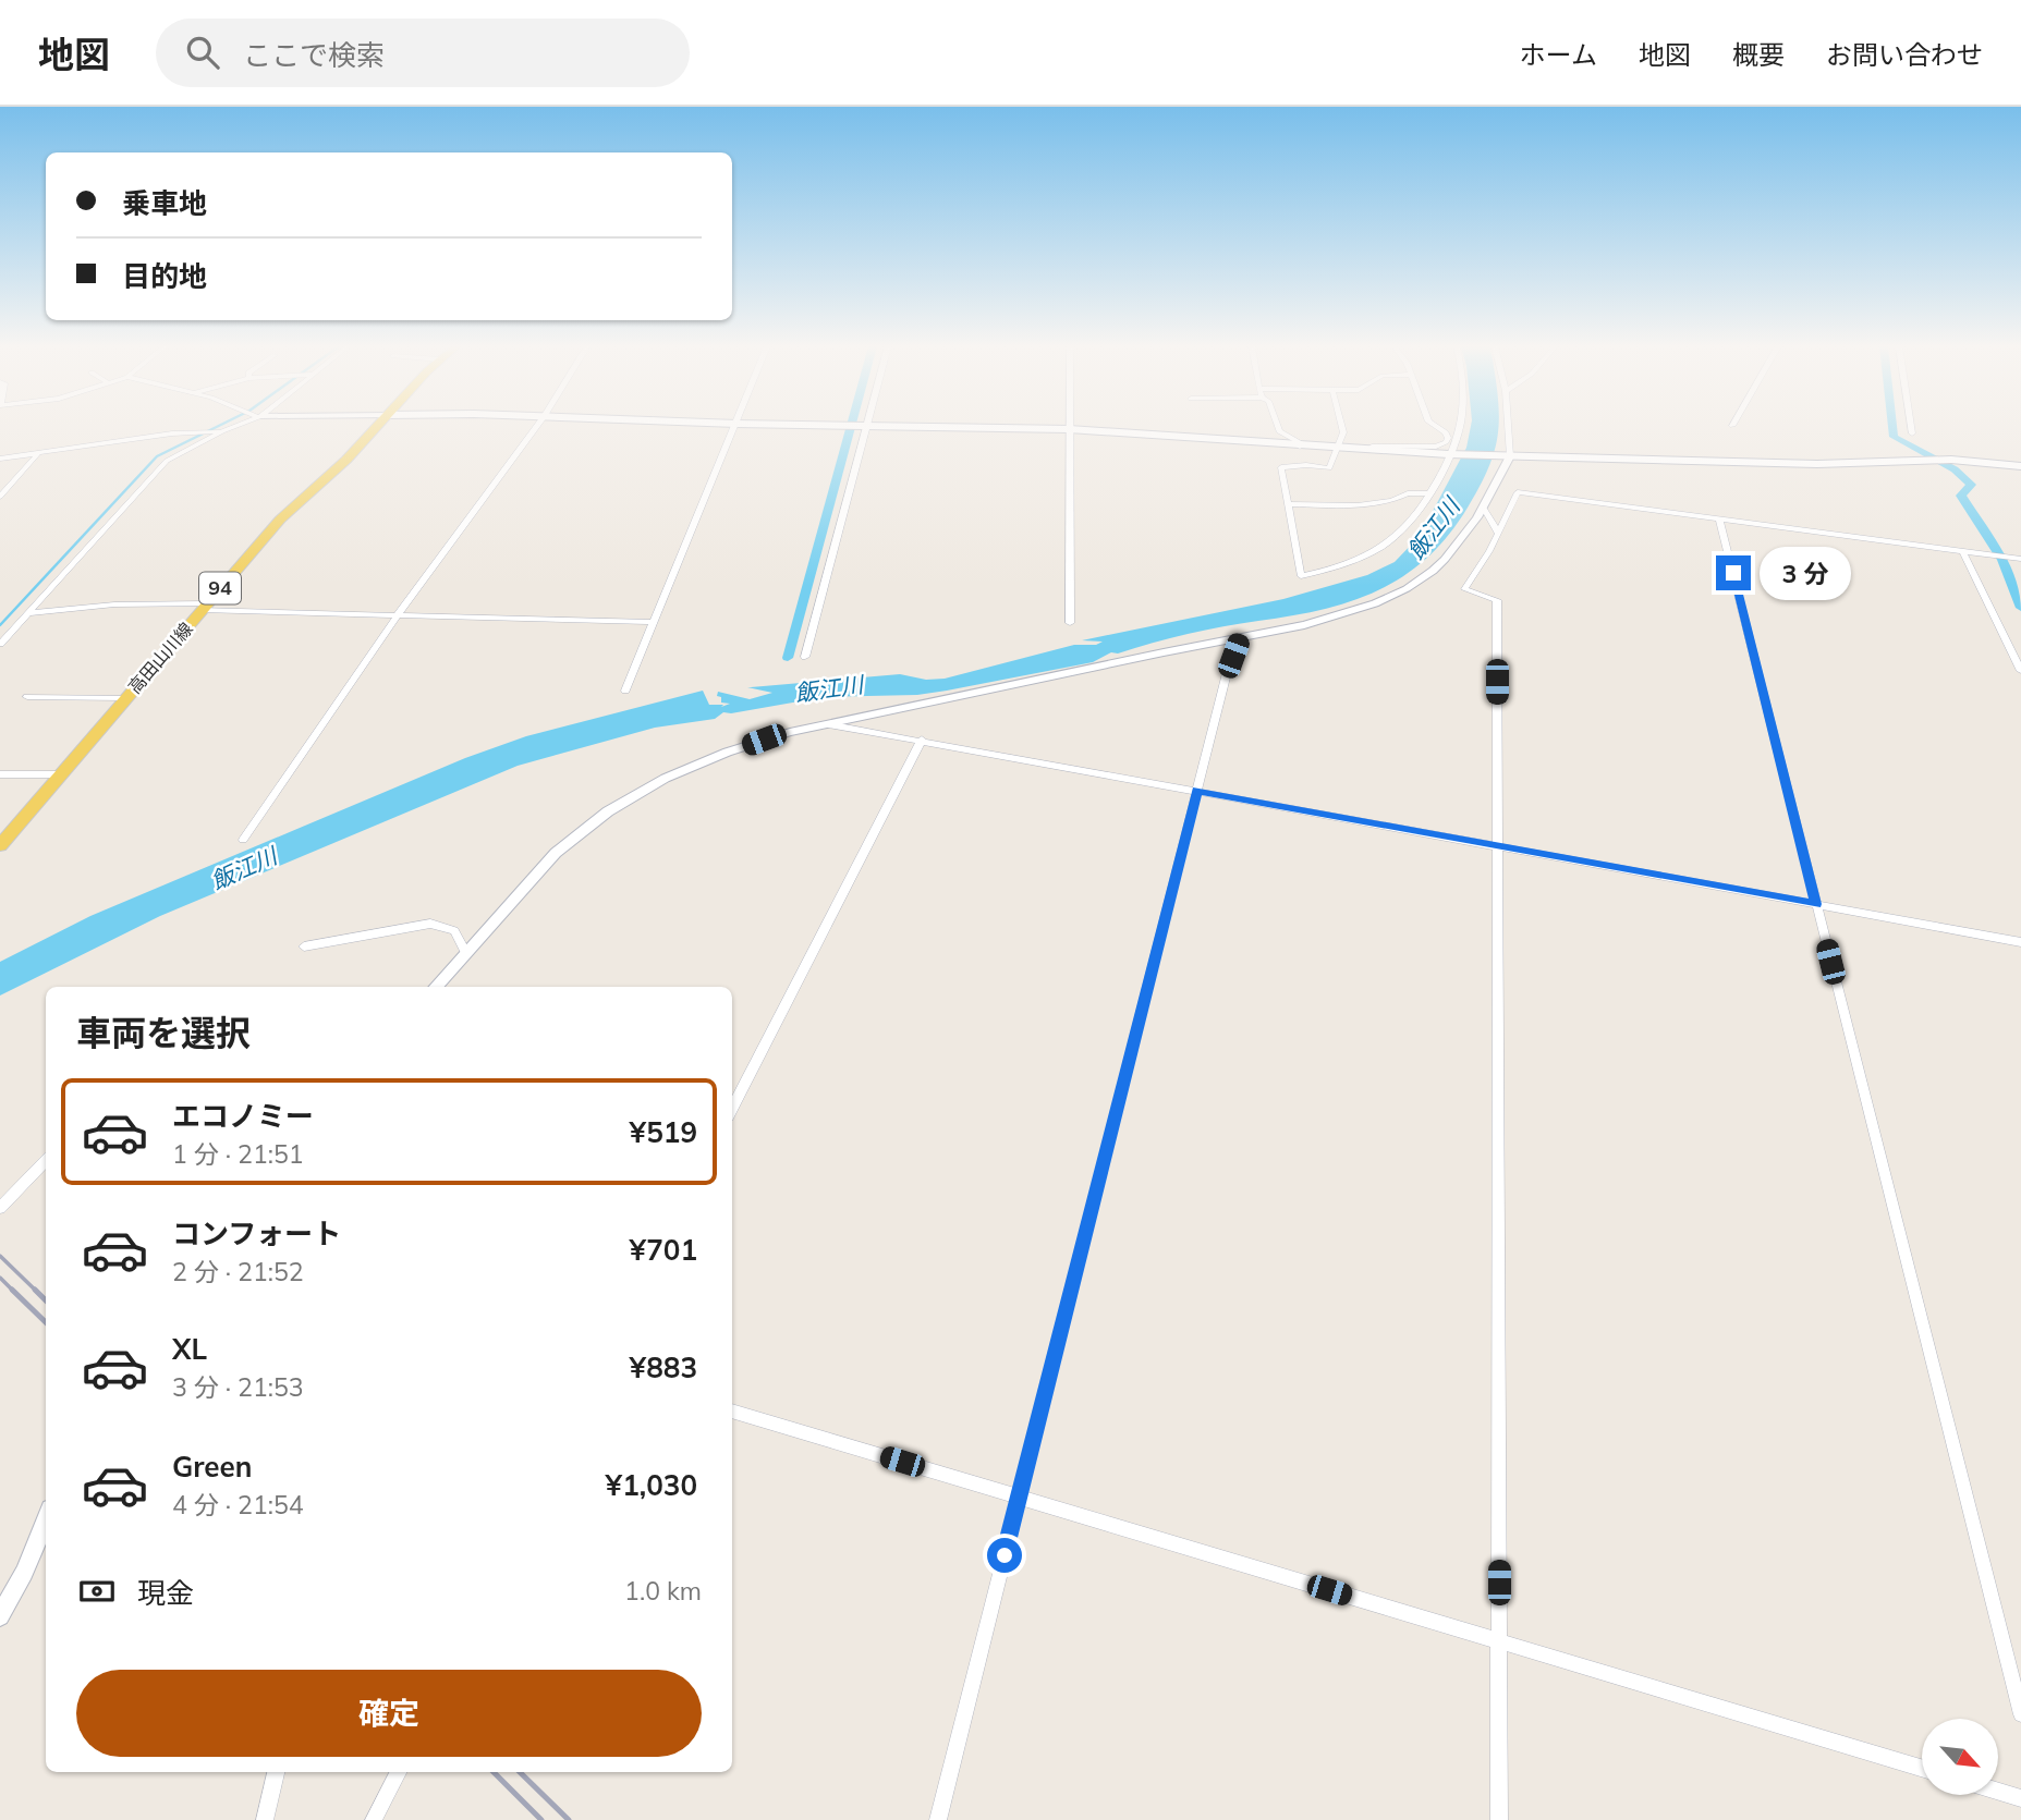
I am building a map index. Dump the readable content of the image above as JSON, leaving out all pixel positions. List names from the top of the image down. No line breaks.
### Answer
{"streets":{"main road":["94","高田山川線"]},"water":["飯江川"],"north":"bottom right","page":{"header":"地図","search":"ここで検索","nav":["ホーム","地図","概要","お問い合わせ"],"banner":["乗車地","目的地"],"bubble":"3 分","heading":"車両を選択","list":[{"name":"エコノミー","note":"1 分 · 21:51","value":"¥519"},{"name":"コンフォート","note":"2 分 · 21:52","value":"¥701"},{"name":"XL","note":"3 分 · 21:53","value":"¥883"},{"name":"Green","note":"4 分 · 21:54","value":"¥1,030"}],"pay":["現金","1.0 km"],"buttons":"確定"}}
